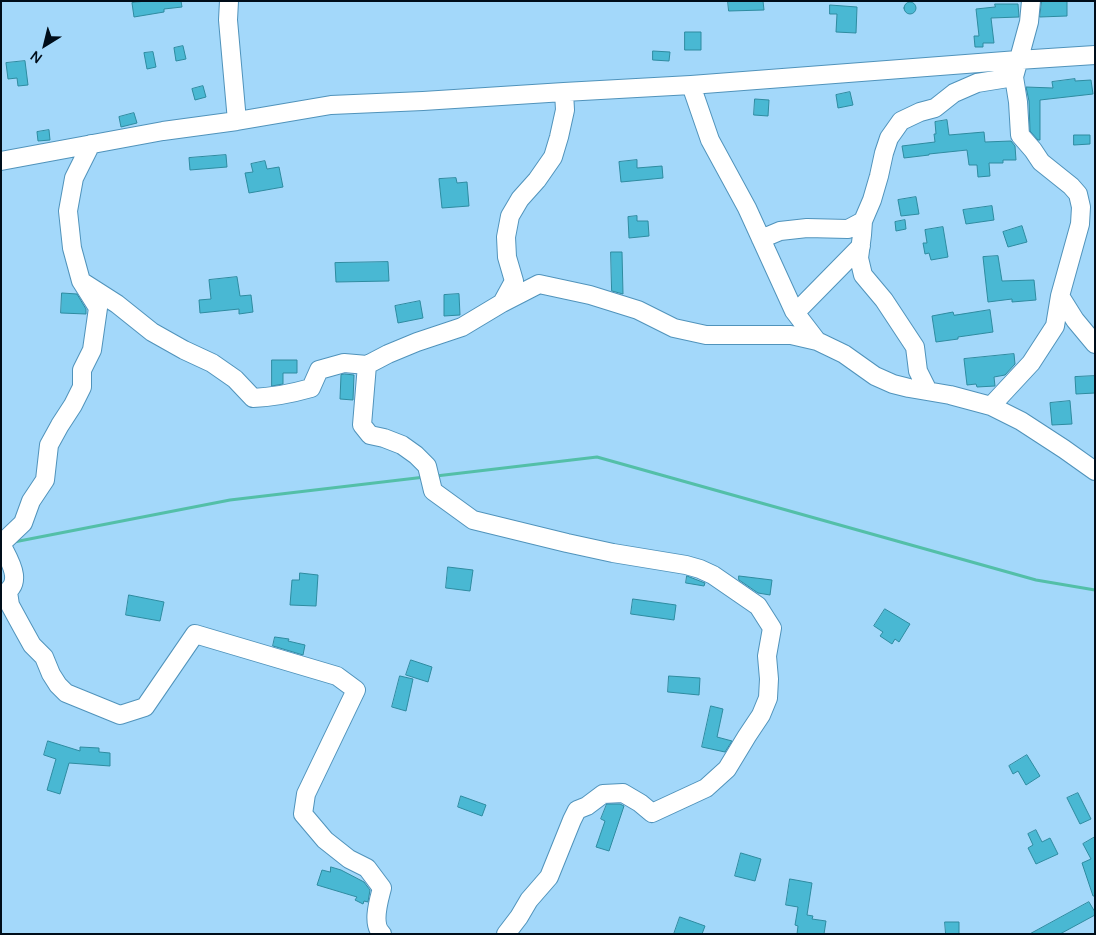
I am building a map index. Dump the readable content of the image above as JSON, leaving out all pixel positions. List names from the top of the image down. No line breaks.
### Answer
{"north":"bottom left"}
